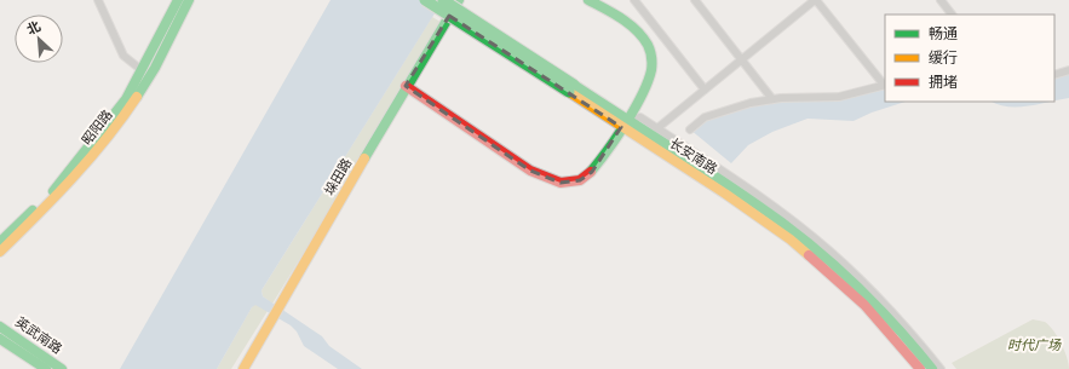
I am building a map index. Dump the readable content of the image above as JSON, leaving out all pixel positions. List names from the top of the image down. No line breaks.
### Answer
{"streets":{"main road":["昭阳路","长安南路","垛田路","英武南路"]},"parks":["时代广场"],"legend":["畅通","缓行","拥堵"],"north":"top left"}
